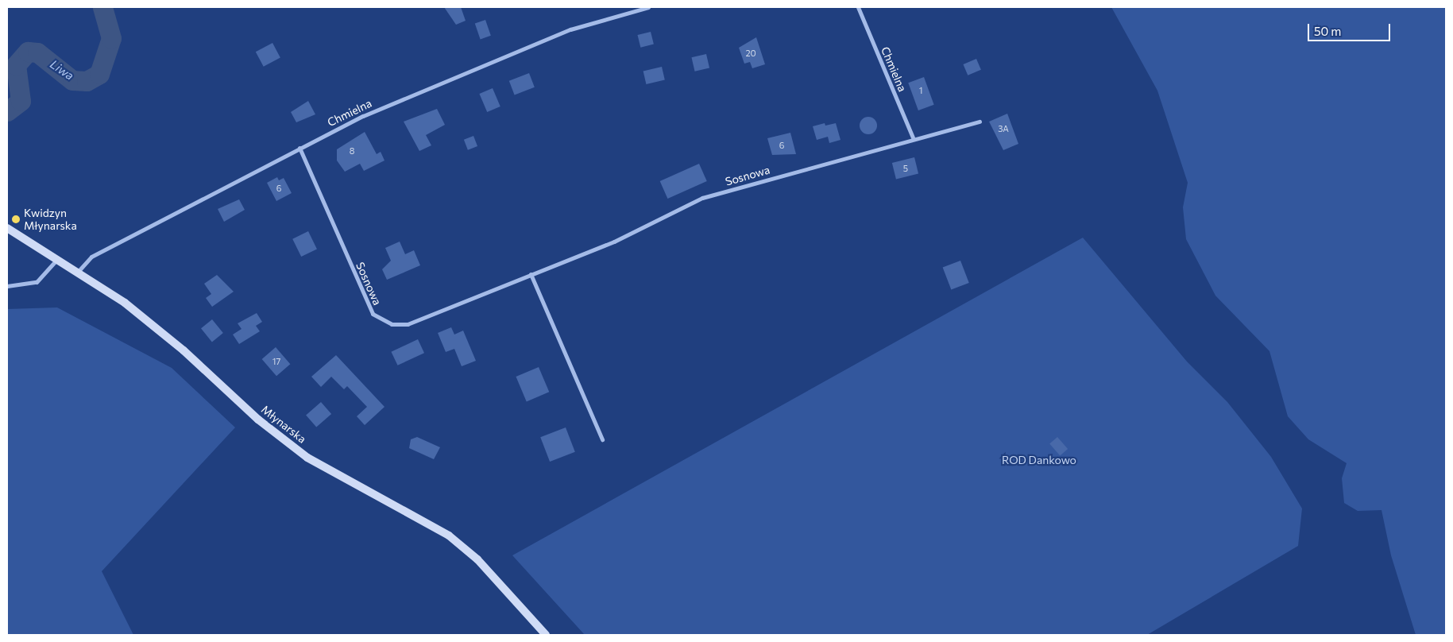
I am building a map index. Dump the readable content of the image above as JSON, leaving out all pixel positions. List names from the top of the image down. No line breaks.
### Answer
{"streets":{"street":["Chmielna","Sosnowa","Młynarska"]},"crossings":[["Chmielna","Sosnowa"],["Chmielna","Młynarska"]],"water":["Liwa"],"parks":["ROD Dankowo"],"places":["Kwidzyn Młynarska"],"house_numbers":["20","1","3A","6","8","5","6","17"],"scale_bar":"50 m"}
